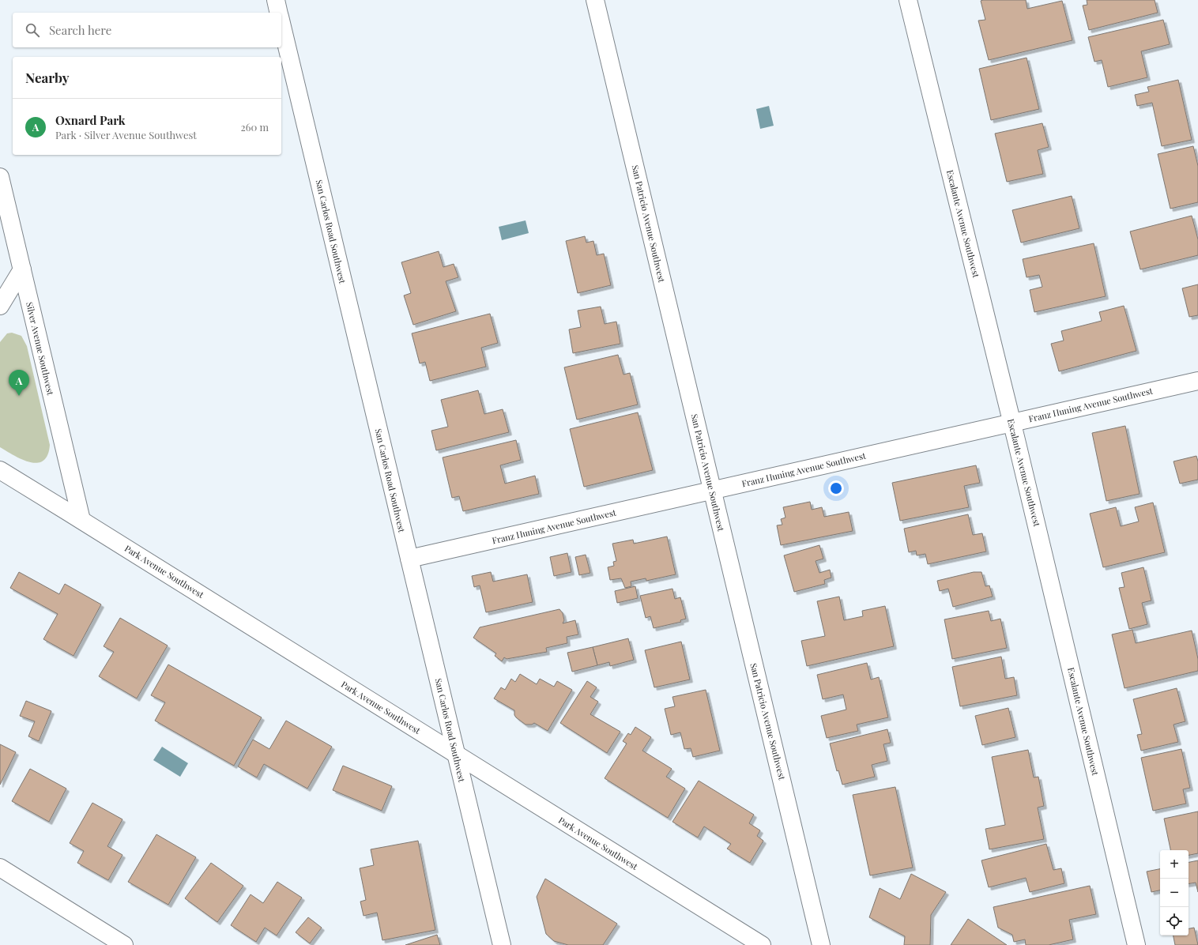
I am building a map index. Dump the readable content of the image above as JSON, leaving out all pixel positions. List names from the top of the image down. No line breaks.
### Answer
{"streets":{"street":["San Patricio Avenue Southwest","Escalante Avenue Southwest","San Carlos Road Southwest","Silver Avenue Southwest","Franz Huning Avenue Southwest","Park Avenue Southwest"]},"crossings":[["San Patricio Avenue Southwest","Franz Huning Avenue Southwest"],["Escalante Avenue Southwest","Franz Huning Avenue Southwest"],["San Carlos Road Southwest","Franz Huning Avenue Southwest"],["San Carlos Road Southwest","Park Avenue Southwest"],["Silver Avenue Southwest","Park Avenue Southwest"]],"page":{"search":"Search here","heading":"Nearby","list":[{"mark":"A","name":"Oxnard Park","note":"Park · Silver Avenue Southwest","value":"260 m"}],"pins":"A","map_buttons":["+","−"]}}
